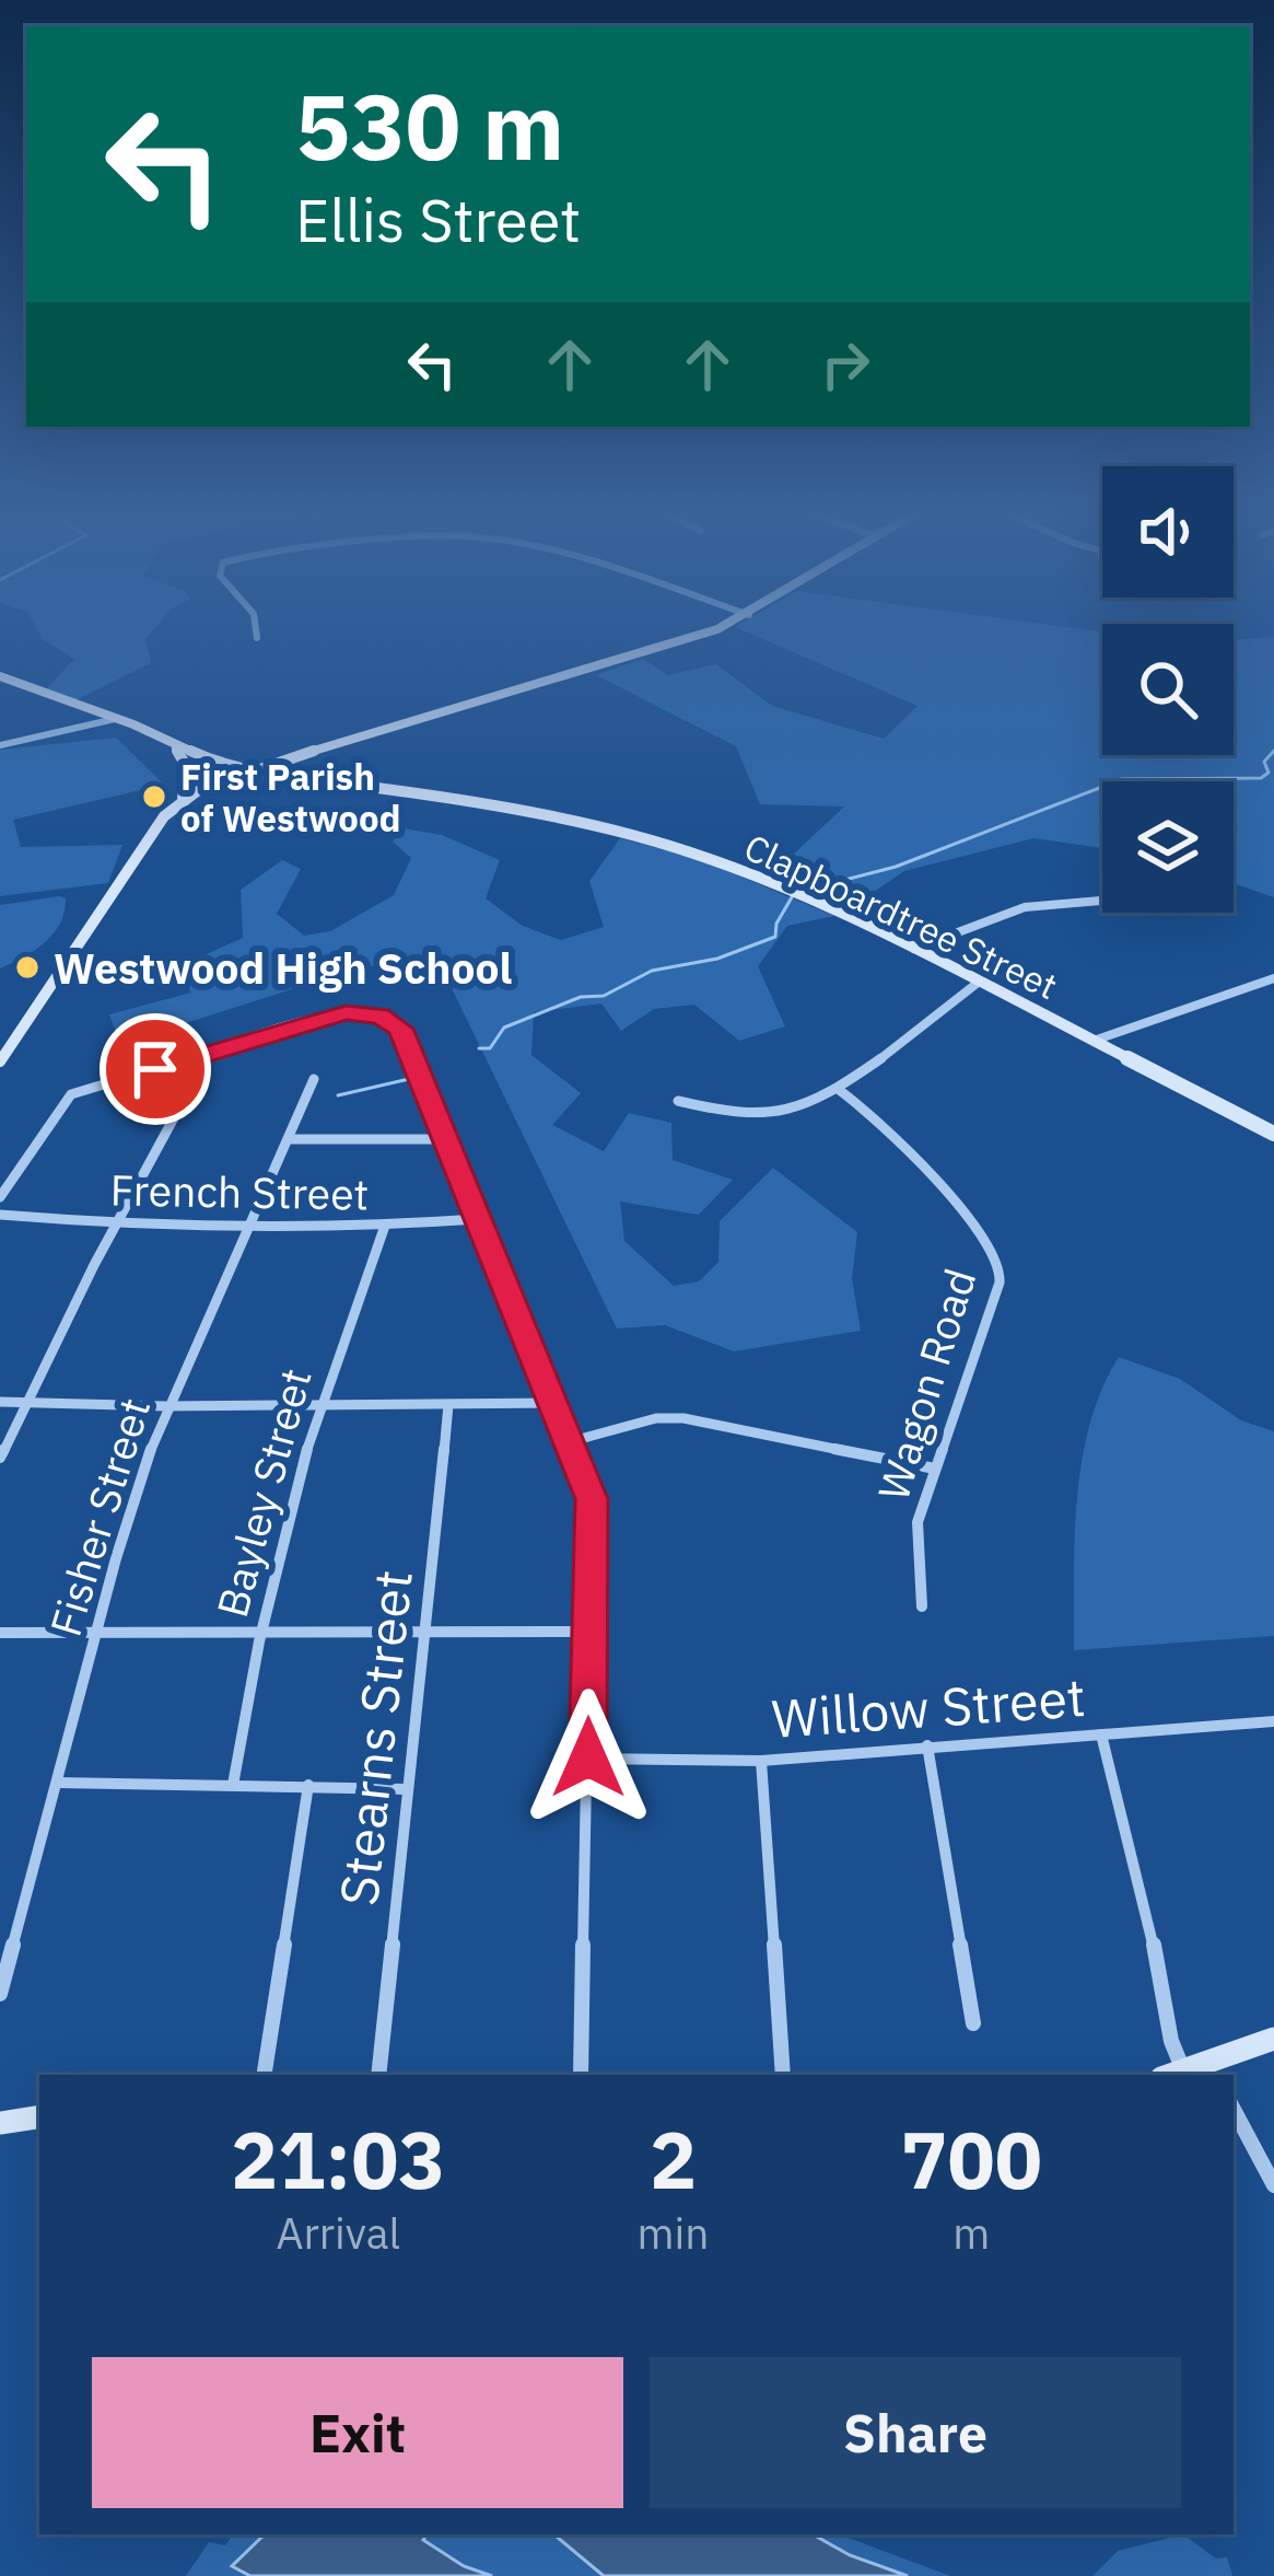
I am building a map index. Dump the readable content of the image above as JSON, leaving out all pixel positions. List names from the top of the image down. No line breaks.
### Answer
{"streets":{"main road":["Clapboardtree Street"],"street":["French Street","Wagon Road","Bayley Street","Fisher Street","Willow Street","Stearns Street"]},"crossings":[["French Street","Bayley Street"],["French Street","Fisher Street"]],"places":["First Parish of Westwood","Westwood High School"],"page":{"turn":["530 m","Ellis Street"],"eta":["21:03","Arrival","2","min","700","m"],"buttons":["Exit","Share"]}}
